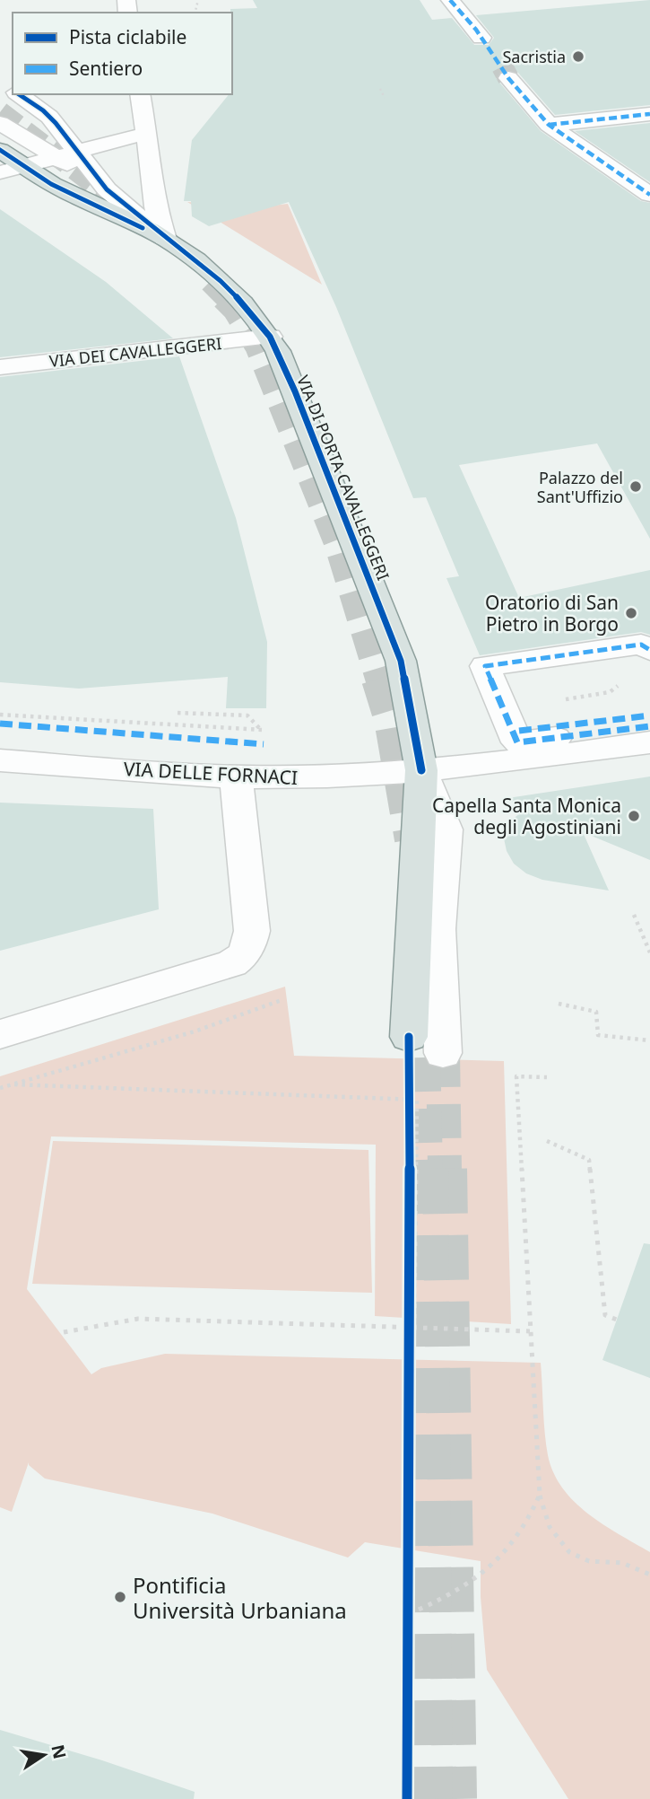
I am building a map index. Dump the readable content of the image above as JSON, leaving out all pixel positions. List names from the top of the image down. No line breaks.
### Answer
{"streets":{"main road":["VIA DI PORTA CAVALLEGGERI"],"street":["VIA DEI CAVALLEGGERI","VIA DELLE FORNACI"]},"crossings":[["VIA DEI CAVALLEGGERI","VIA DI PORTA CAVALLEGGERI"],["VIA DI PORTA CAVALLEGGERI","VIA DELLE FORNACI"]],"places":["Sacristia","Palazzo del Sant'Uffizio","Oratorio di San Pietro in Borgo","Capella Santa Monica degli Agostiniani","Pontificia Università Urbaniana"],"legend":["Pista ciclabile","Sentiero"],"north":"right"}
